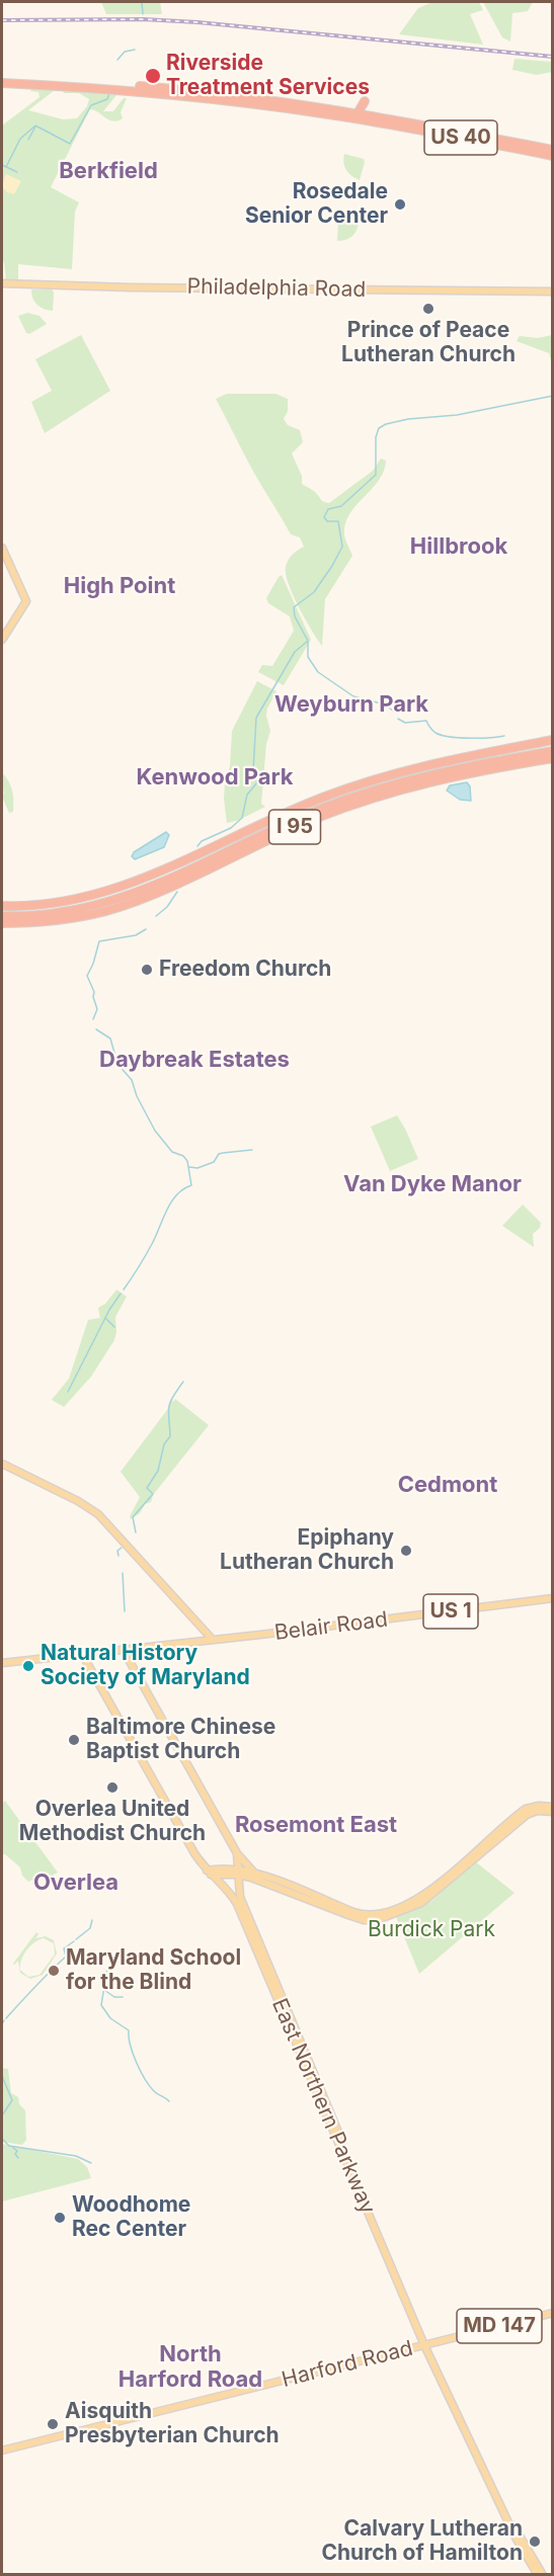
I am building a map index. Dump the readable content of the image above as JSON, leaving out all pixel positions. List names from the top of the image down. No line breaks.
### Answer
{"streets":{"highway":["US 40","I 95"],"main road":["Philadelphia Road","US 1","Belair Road","East Northern Parkway","MD 147","Harford Road"]},"crossings":[["Belair Road","East Northern Parkway"],["East Northern Parkway","Harford Road"]],"districts":["Berkfield","Hillbrook","High Point","Weyburn Park","Kenwood Park","Daybreak Estates","Van Dyke Manor","Cedmont","Rosemont East","Overlea","North Harford Road"],"parks":["Burdick Park"],"places":["Riverside Treatment Services","Rosedale Senior Center","Prince of Peace Lutheran Church","Freedom Church","Epiphany Lutheran Church","Natural History Society of Maryland","Baltimore Chinese Baptist Church","Overlea United Methodist Church","Maryland School for the Blind","Woodhome Rec Center","Aisquith Presbyterian Church","Calvary Lutheran Church of Hamilton"]}
